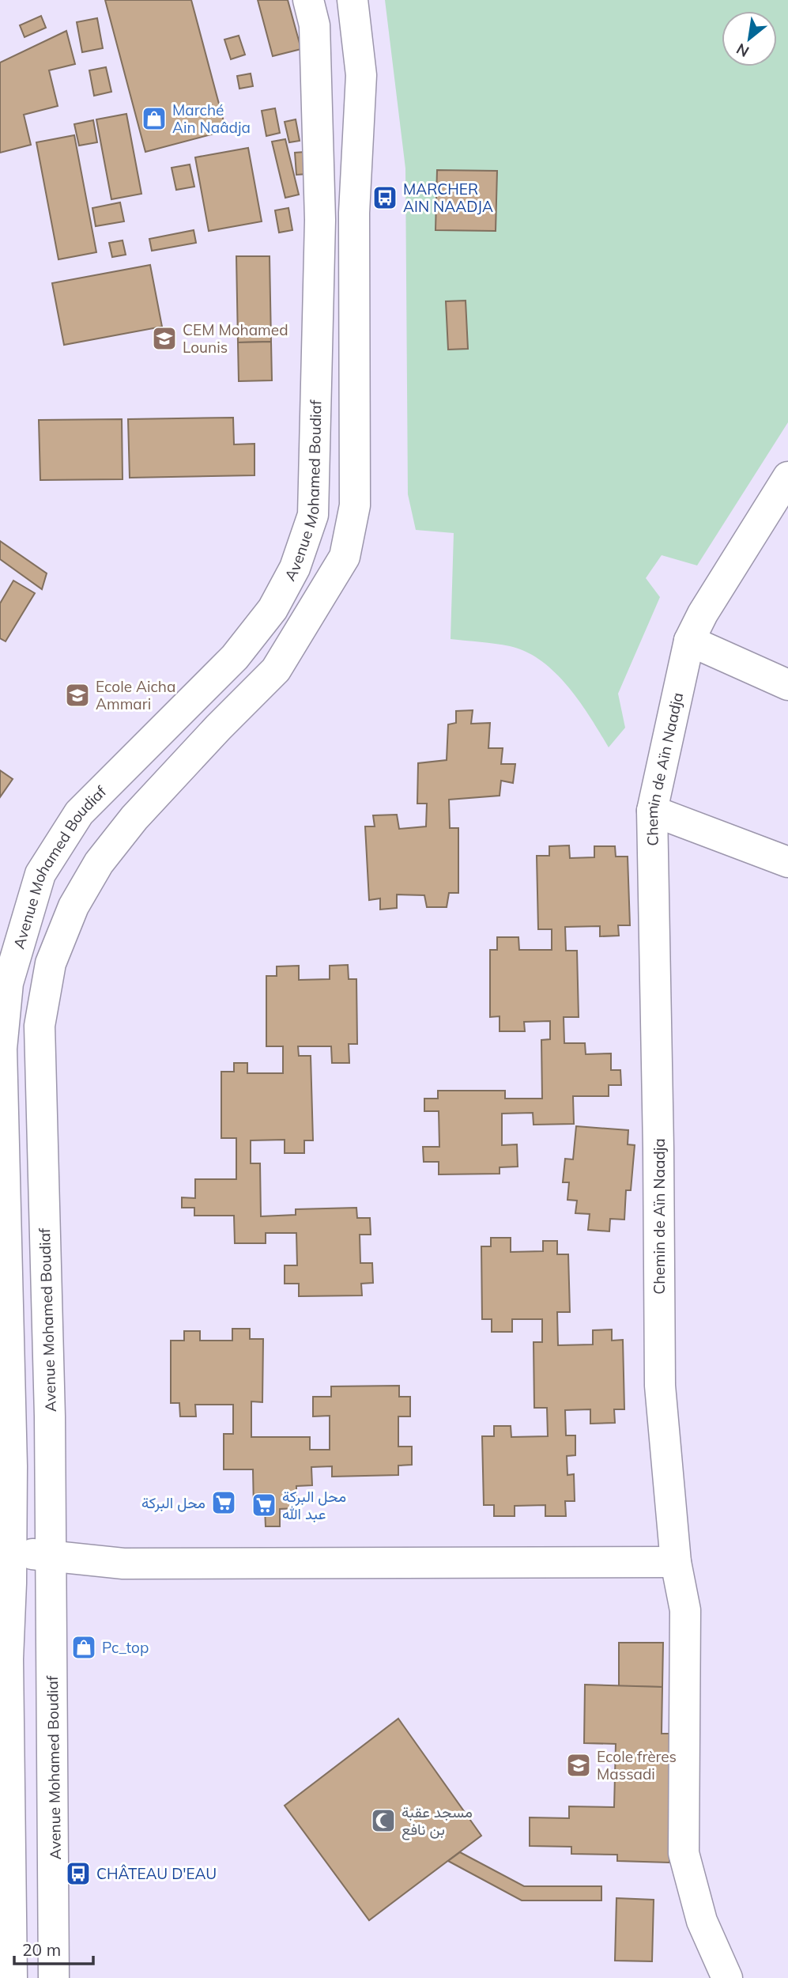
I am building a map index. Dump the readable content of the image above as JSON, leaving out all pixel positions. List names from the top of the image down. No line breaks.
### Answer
{"streets":{"main road":["Avenue Mohamed Boudiaf","Chemin de Aïn Naadja"]},"places":{"shop":["Marché Ain Naâdja","Pc_top"],"bus stop":["MARCHER AIN NAADJA","CHÂTEAU D'EAU"],"school or university":["CEM Mohamed Lounis","Ecole Aicha Ammari","Ecole frères Massadi"],"supermarket":["محل البركة","محل البركة عبد الله"],"mosque":["مسجد عقبة بن نافع"]},"scale_bar":"20 m","north":"bottom left"}
